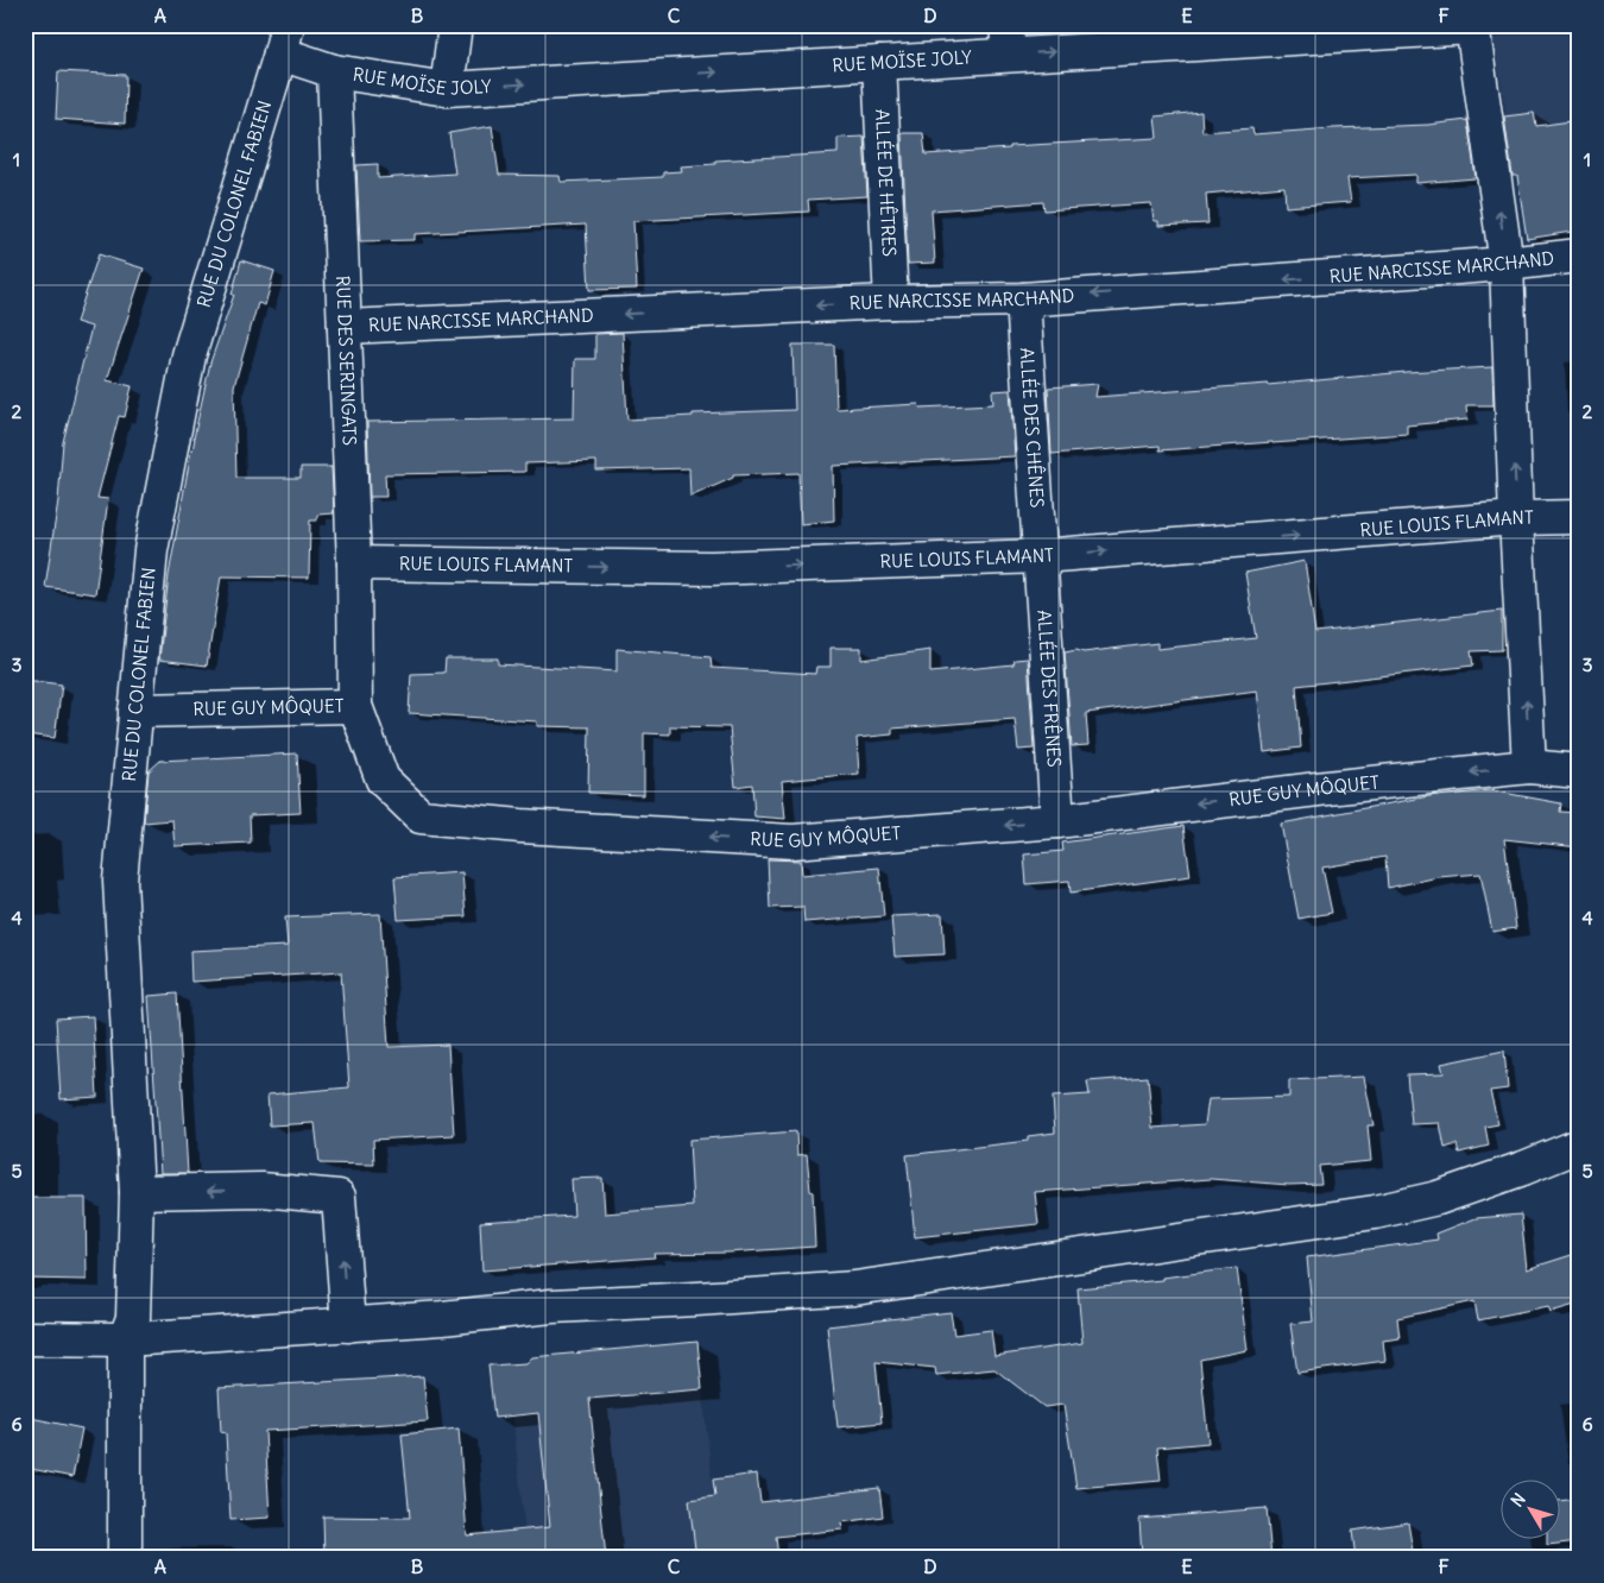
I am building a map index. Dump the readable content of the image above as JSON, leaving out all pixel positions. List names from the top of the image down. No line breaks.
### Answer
{"streets":{"street":["RUE MOÏSE JOLY","ALLÉE DE HÊTRES","RUE DU COLONEL FABIEN","RUE NARCISSE MARCHAND","RUE DES SERINGATS","ALLÉE DES CHÊNES","RUE LOUIS FLAMANT","ALLÉE DES FRÊNES","RUE GUY MÔQUET"]},"crossings":[["RUE MOÏSE JOLY","ALLÉE DE HÊTRES"],["RUE MOÏSE JOLY","RUE DES SERINGATS"],["ALLÉE DE HÊTRES","RUE NARCISSE MARCHAND"],["RUE DU COLONEL FABIEN","RUE GUY MÔQUET"],["RUE NARCISSE MARCHAND","RUE DES SERINGATS"],["RUE NARCISSE MARCHAND","ALLÉE DES CHÊNES"],["RUE DES SERINGATS","RUE LOUIS FLAMANT"],["RUE DES SERINGATS","RUE GUY MÔQUET"],["ALLÉE DES CHÊNES","RUE LOUIS FLAMANT"],["ALLÉE DES CHÊNES","ALLÉE DES FRÊNES"],["RUE LOUIS FLAMANT","ALLÉE DES FRÊNES"],["ALLÉE DES FRÊNES","RUE GUY MÔQUET"]],"one_way":["RUE MOÏSE JOLY","RUE NARCISSE MARCHAND","RUE LOUIS FLAMANT","RUE GUY MÔQUET"],"north":"top left","grid":{"columns":["A","B","C","D","E","F"],"rows":["1","2","3","4","5","6"]}}
